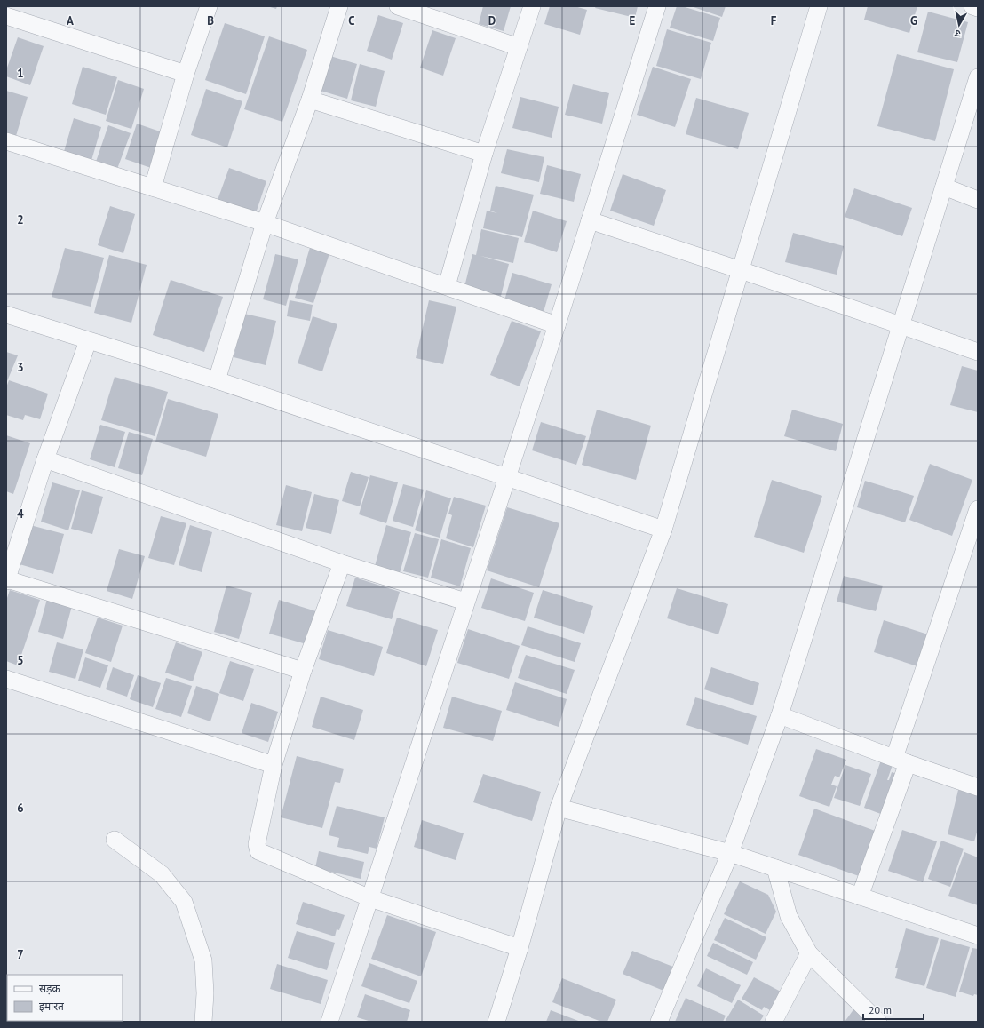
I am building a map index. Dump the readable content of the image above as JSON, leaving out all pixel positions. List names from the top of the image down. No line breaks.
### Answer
{"legend":["सड़क","इमारत"],"scale_bar":"20 m","north":"bottom","grid":{"columns":["A","B","C","D","E","F","G"],"rows":["1","2","3","4","5","6","7"]}}
